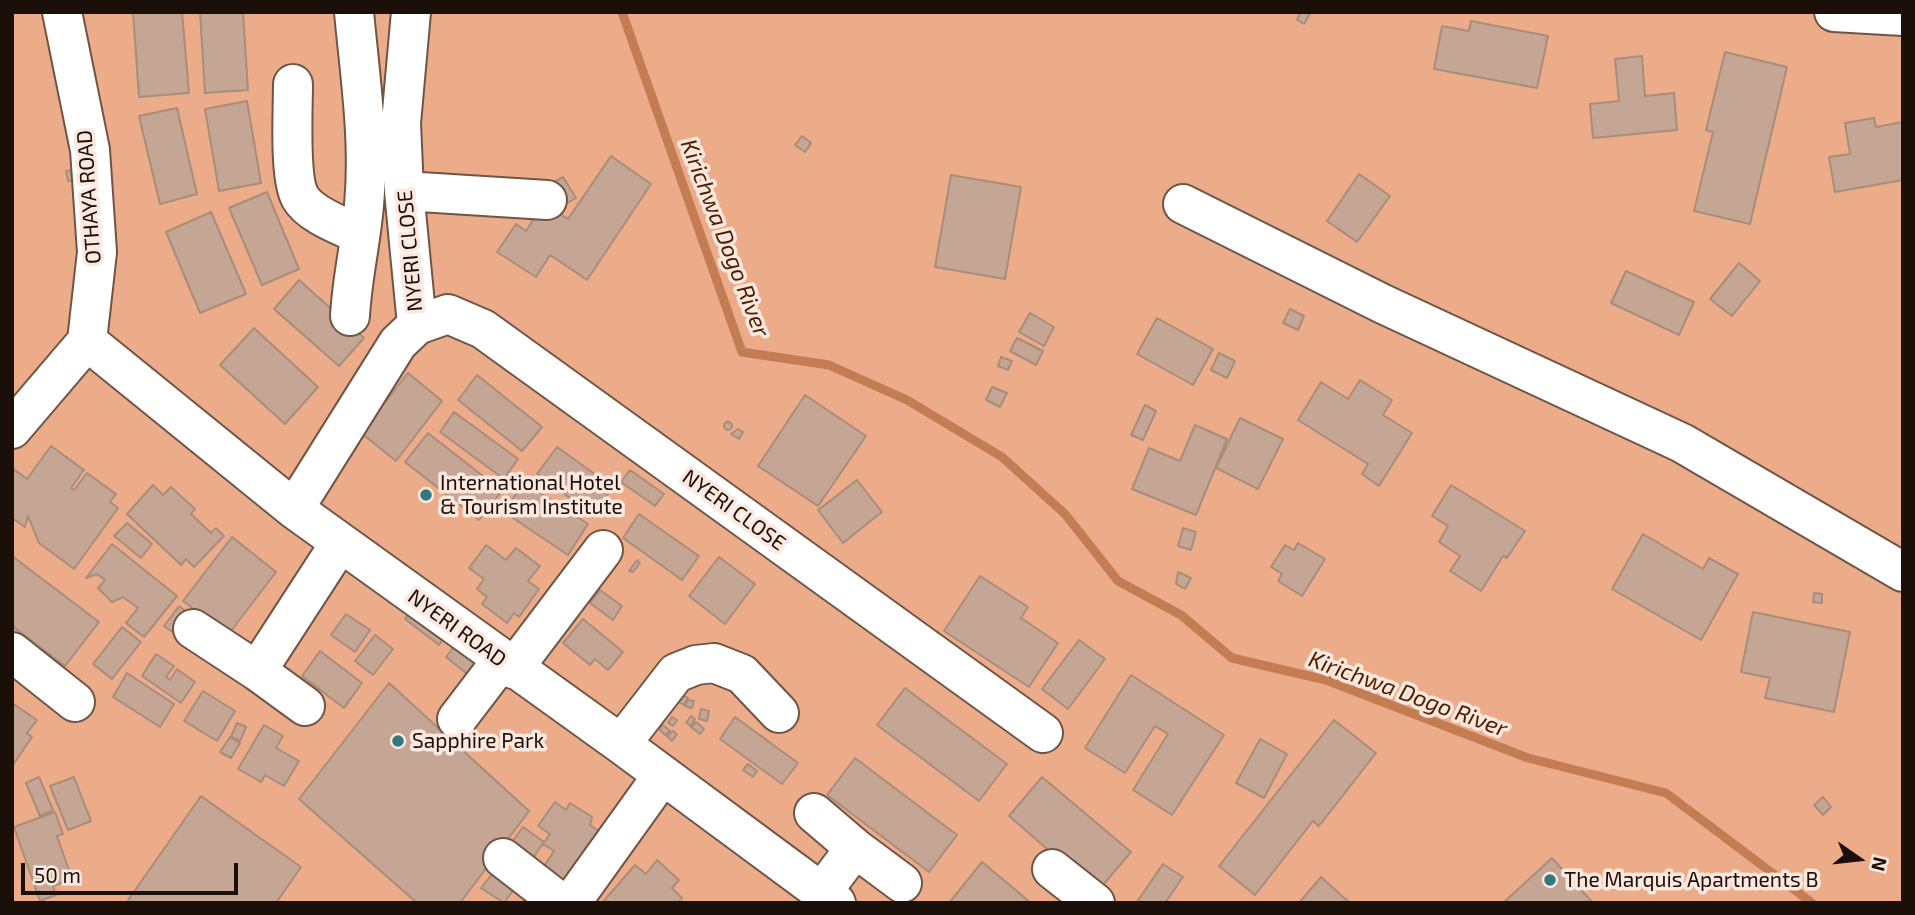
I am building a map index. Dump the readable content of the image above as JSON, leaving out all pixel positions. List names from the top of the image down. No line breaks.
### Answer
{"streets":{"street":["OTHAYA ROAD","NYERI CLOSE","NYERI ROAD"]},"crossings":[["OTHAYA ROAD","NYERI ROAD"],["NYERI CLOSE","NYERI ROAD"]],"water":["Kirichwa Dogo River"],"places":["International Hotel & Tourism Institute","Sapphire Park","The Marquis Apartments B"],"scale_bar":"50 m","north":"right"}
